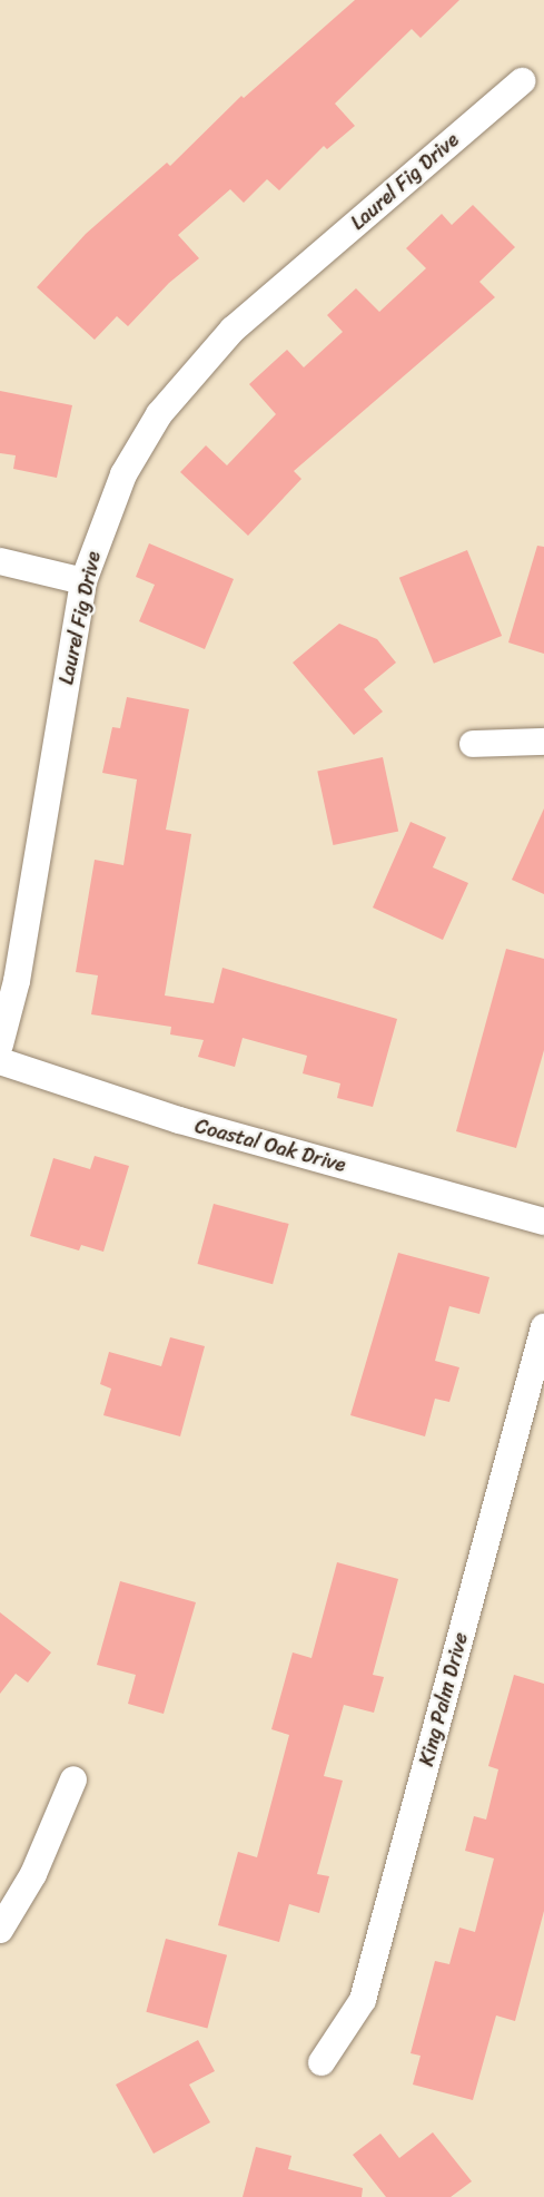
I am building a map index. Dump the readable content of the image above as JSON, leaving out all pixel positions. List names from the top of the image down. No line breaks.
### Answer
{"streets":{"street":["Laurel Fig Drive","Coastal Oak Drive","King Palm Drive"]}}
